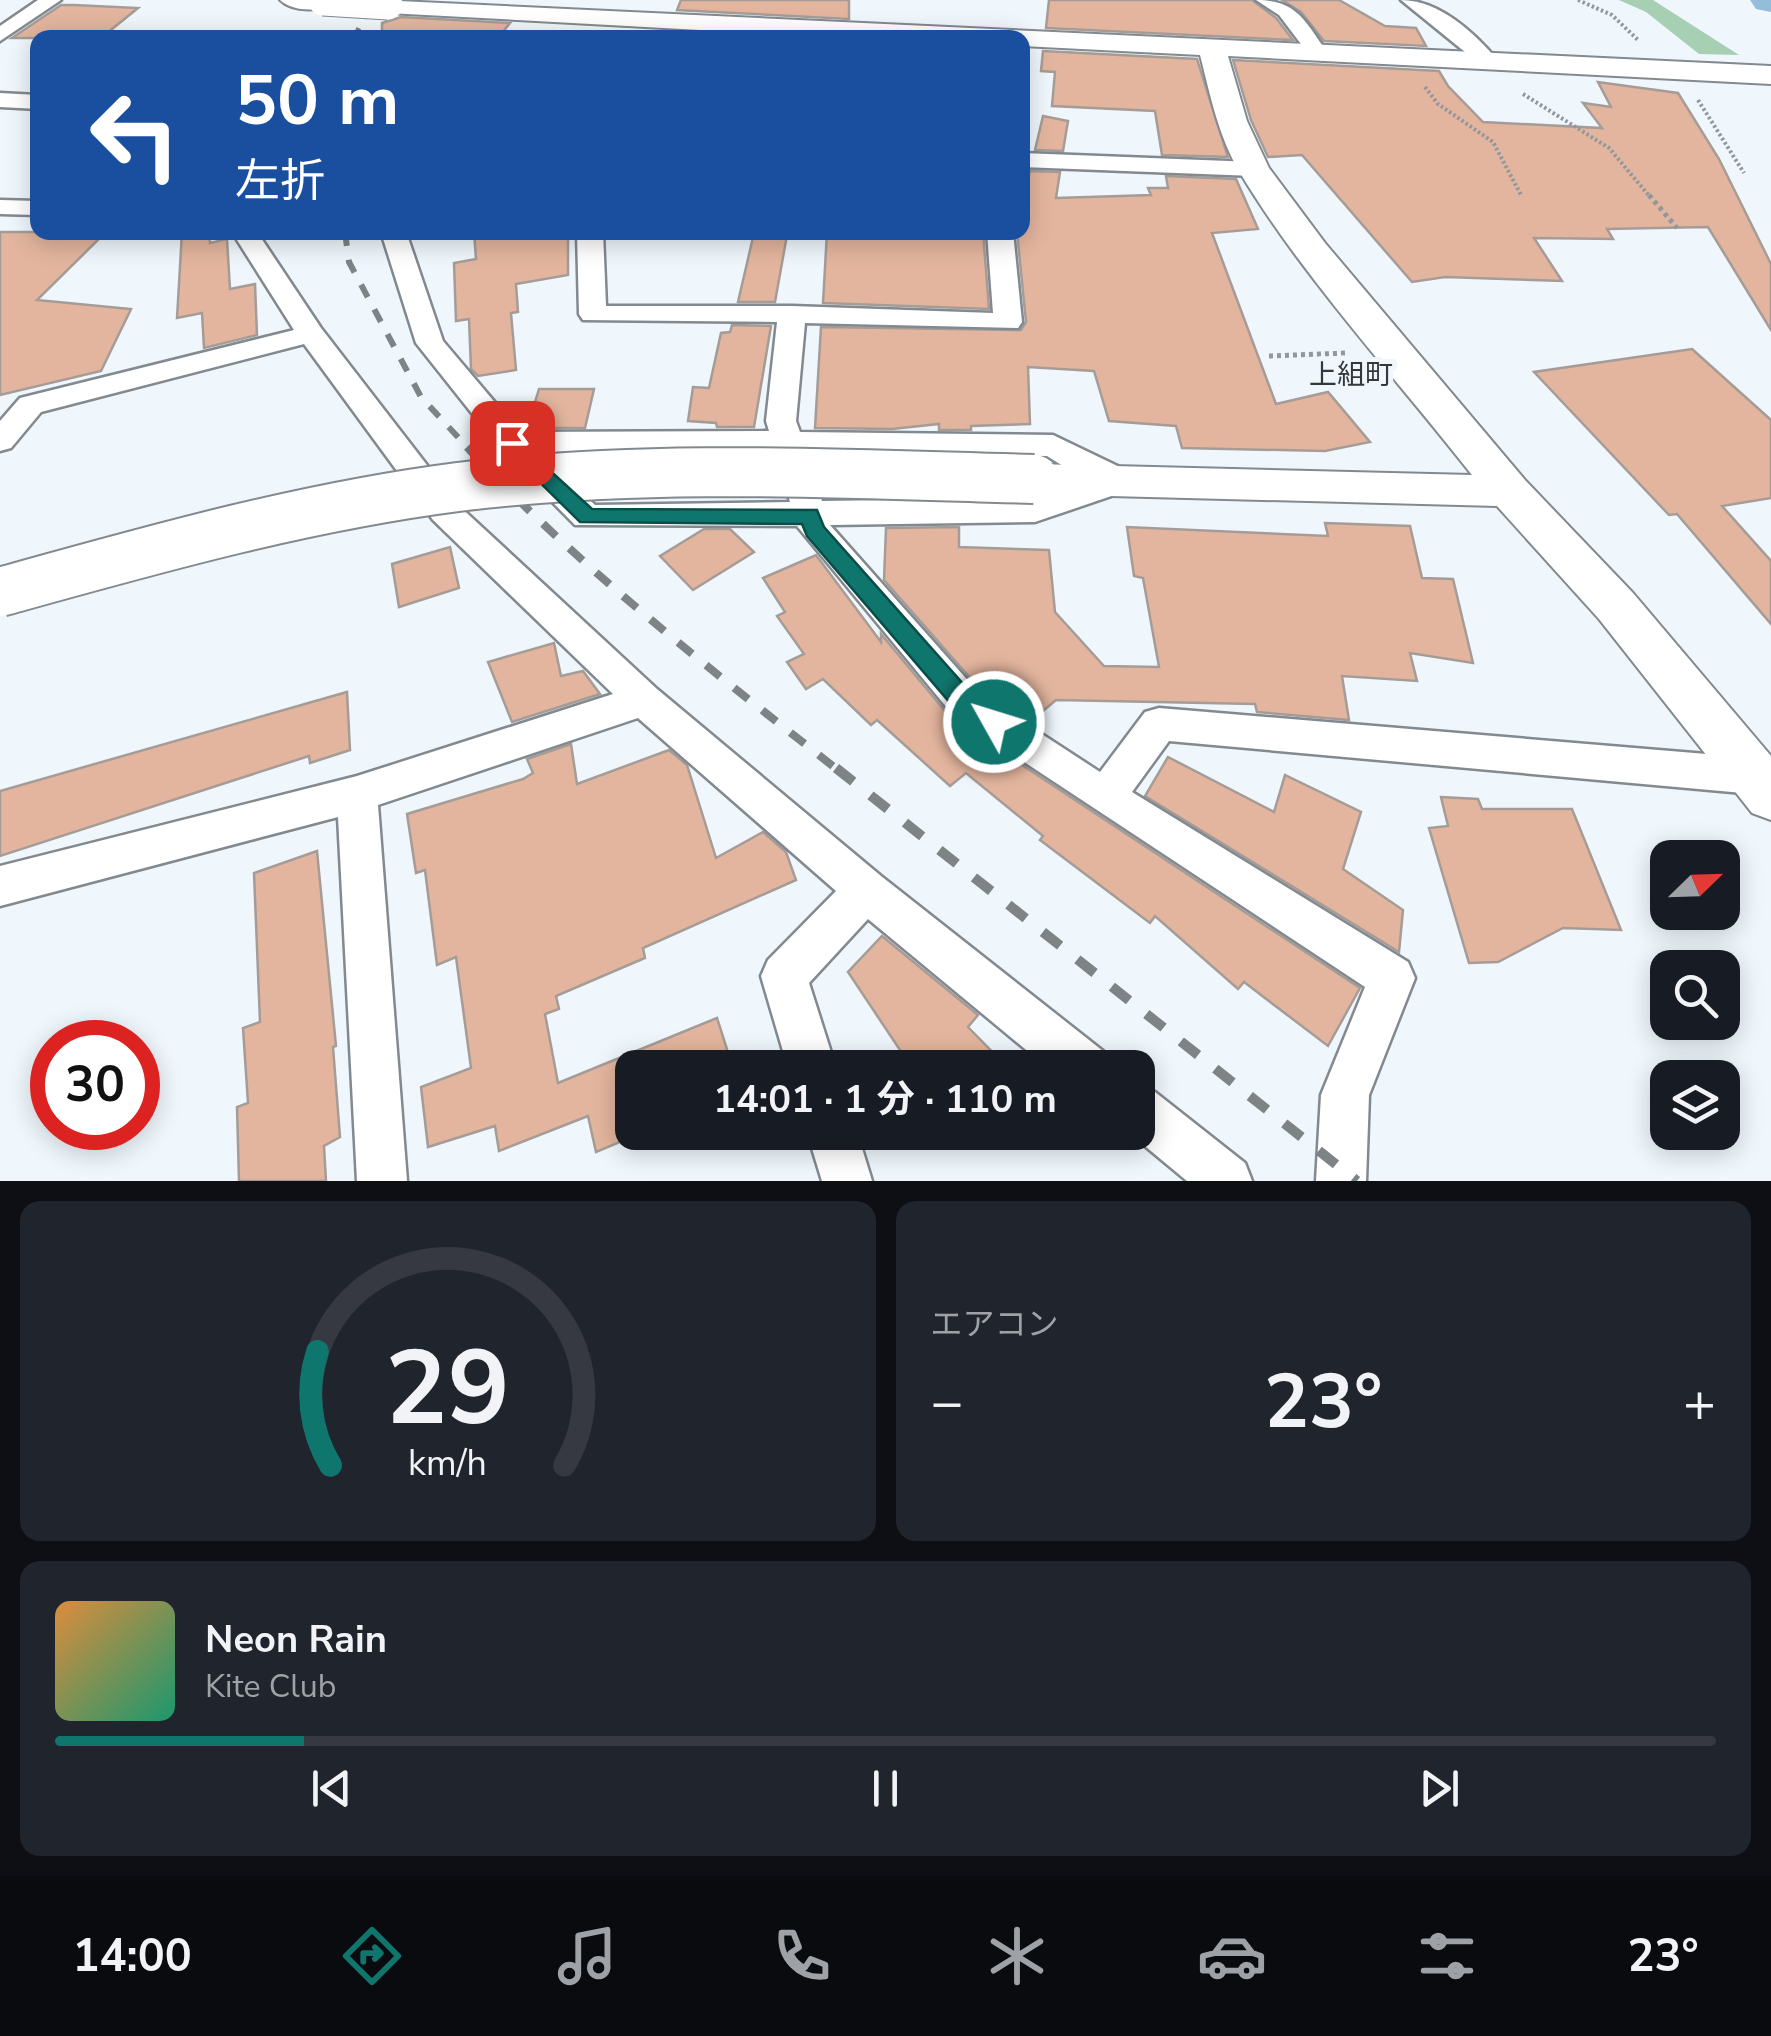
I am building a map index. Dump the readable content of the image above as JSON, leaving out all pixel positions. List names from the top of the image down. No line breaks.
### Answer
{"districts":["上組町"],"north":"top right","page":{"turn":["50 m","左折"],"limit":"30","trip":"14:01 · 1 分 · 110 m","tile":"エアコン","heat":["−","23°","+"],"song":["Neon Rain","Kite Club"],"tabs":["14:00","23°"],"gauge":["29","km/h"]}}
